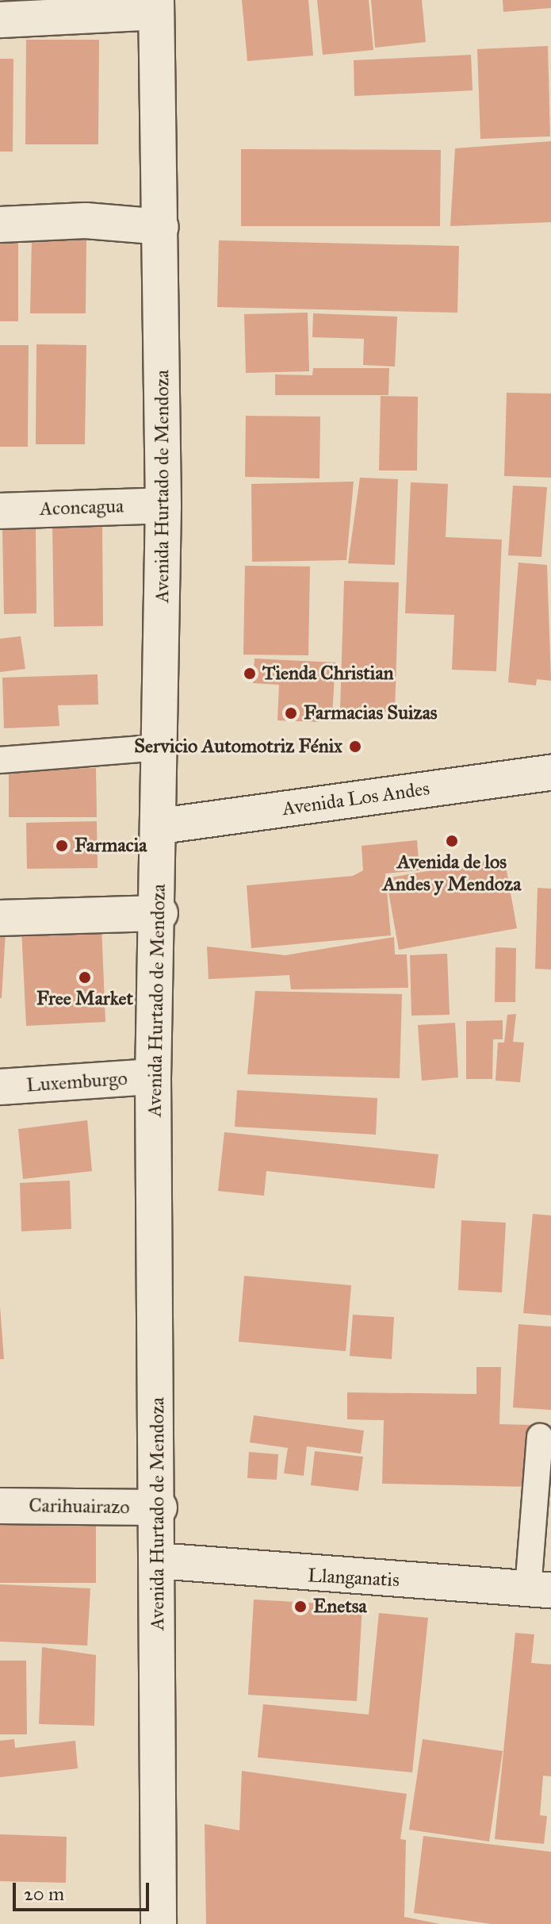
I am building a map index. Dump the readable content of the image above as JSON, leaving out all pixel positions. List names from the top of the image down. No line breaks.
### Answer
{"streets":{"main road":["Avenida Hurtado de Mendoza","Aconcagua","Avenida Los Andes","Luxemburgo","Carihuairazo","Llanganatis"]},"crossings":[["Avenida Hurtado de Mendoza","Aconcagua"],["Avenida Hurtado de Mendoza","Avenida Los Andes"],["Avenida Hurtado de Mendoza","Luxemburgo"],["Avenida Hurtado de Mendoza","Carihuairazo"],["Avenida Hurtado de Mendoza","Llanganatis"]],"places":["Tienda Christian","Farmacias Suizas","Servicio Automotriz Fénix","Avenida de los Andes y Mendoza","Farmacia","Free Market","Enetsa"],"scale_bar":"20 m"}
